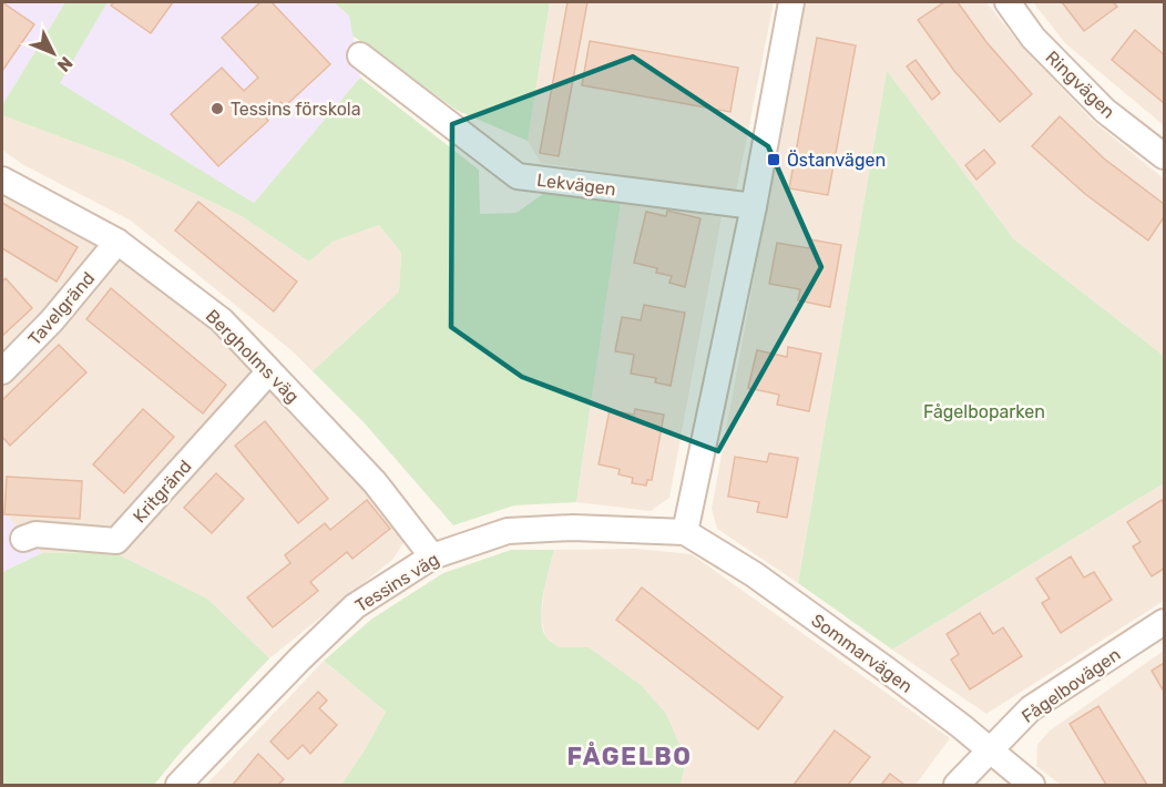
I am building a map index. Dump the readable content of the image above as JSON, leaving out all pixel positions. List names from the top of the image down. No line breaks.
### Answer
{"streets":{"street":["Ringvägen","Lekvägen","Tavelgränd","Bergholms väg","Kritgränd","Tessins väg","Sommarvägen","Fågelbovägen"]},"crossings":[["Tavelgränd","Bergholms väg"],["Bergholms väg","Kritgränd"],["Bergholms väg","Tessins väg"],["Tessins väg","Sommarvägen"],["Sommarvägen","Fågelbovägen"]],"districts":["FÅGELBO"],"parks":["Fågelboparken"],"places":{"other":["Tessins förskola"],"transit":["Östanvägen"]},"north":"bottom right"}
